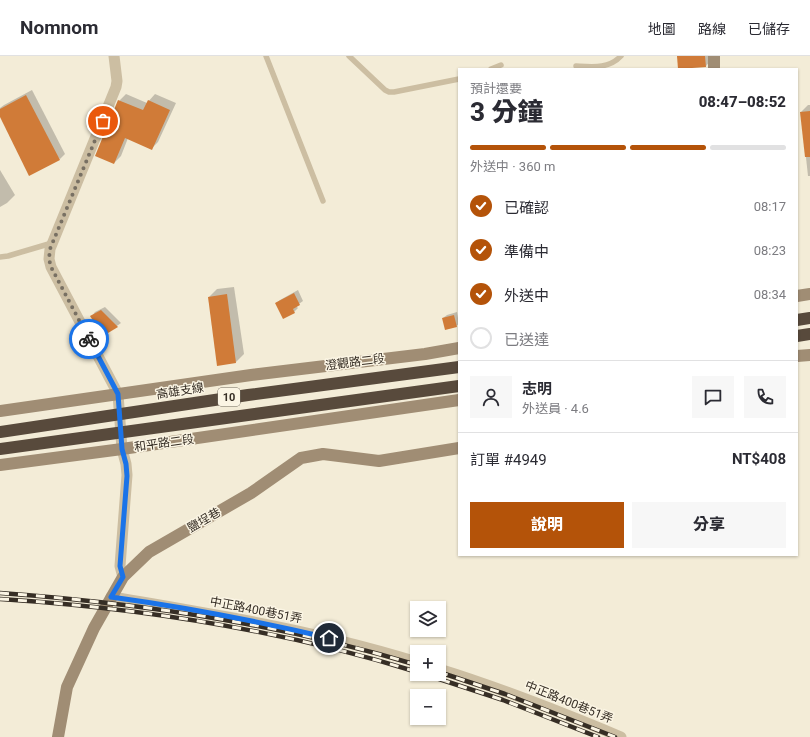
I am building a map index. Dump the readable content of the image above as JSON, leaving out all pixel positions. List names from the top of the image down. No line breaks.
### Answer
{"streets":{"highway":["高雄支線","10"],"street":["澄觀路二段","和平路二段","鹽埕巷","中正路400巷51弄"]},"crossings":[["鹽埕巷","中正路400巷51弄"]],"page":{"header":"Nomnom","nav":["地圖","路線","已儲存"],"heading":["3 分鐘","預計還要","08:47–08:52"],"panel":["志明","外送員 · 4.6","訂單 #4949","NT$408"],"bar":"外送中 · 360 m","list":[["已確認","08:17"],["準備中","08:23"],["外送中","08:34"],"已送達"],"buttons":["說明","分享"],"map_buttons":["+","−"]}}
